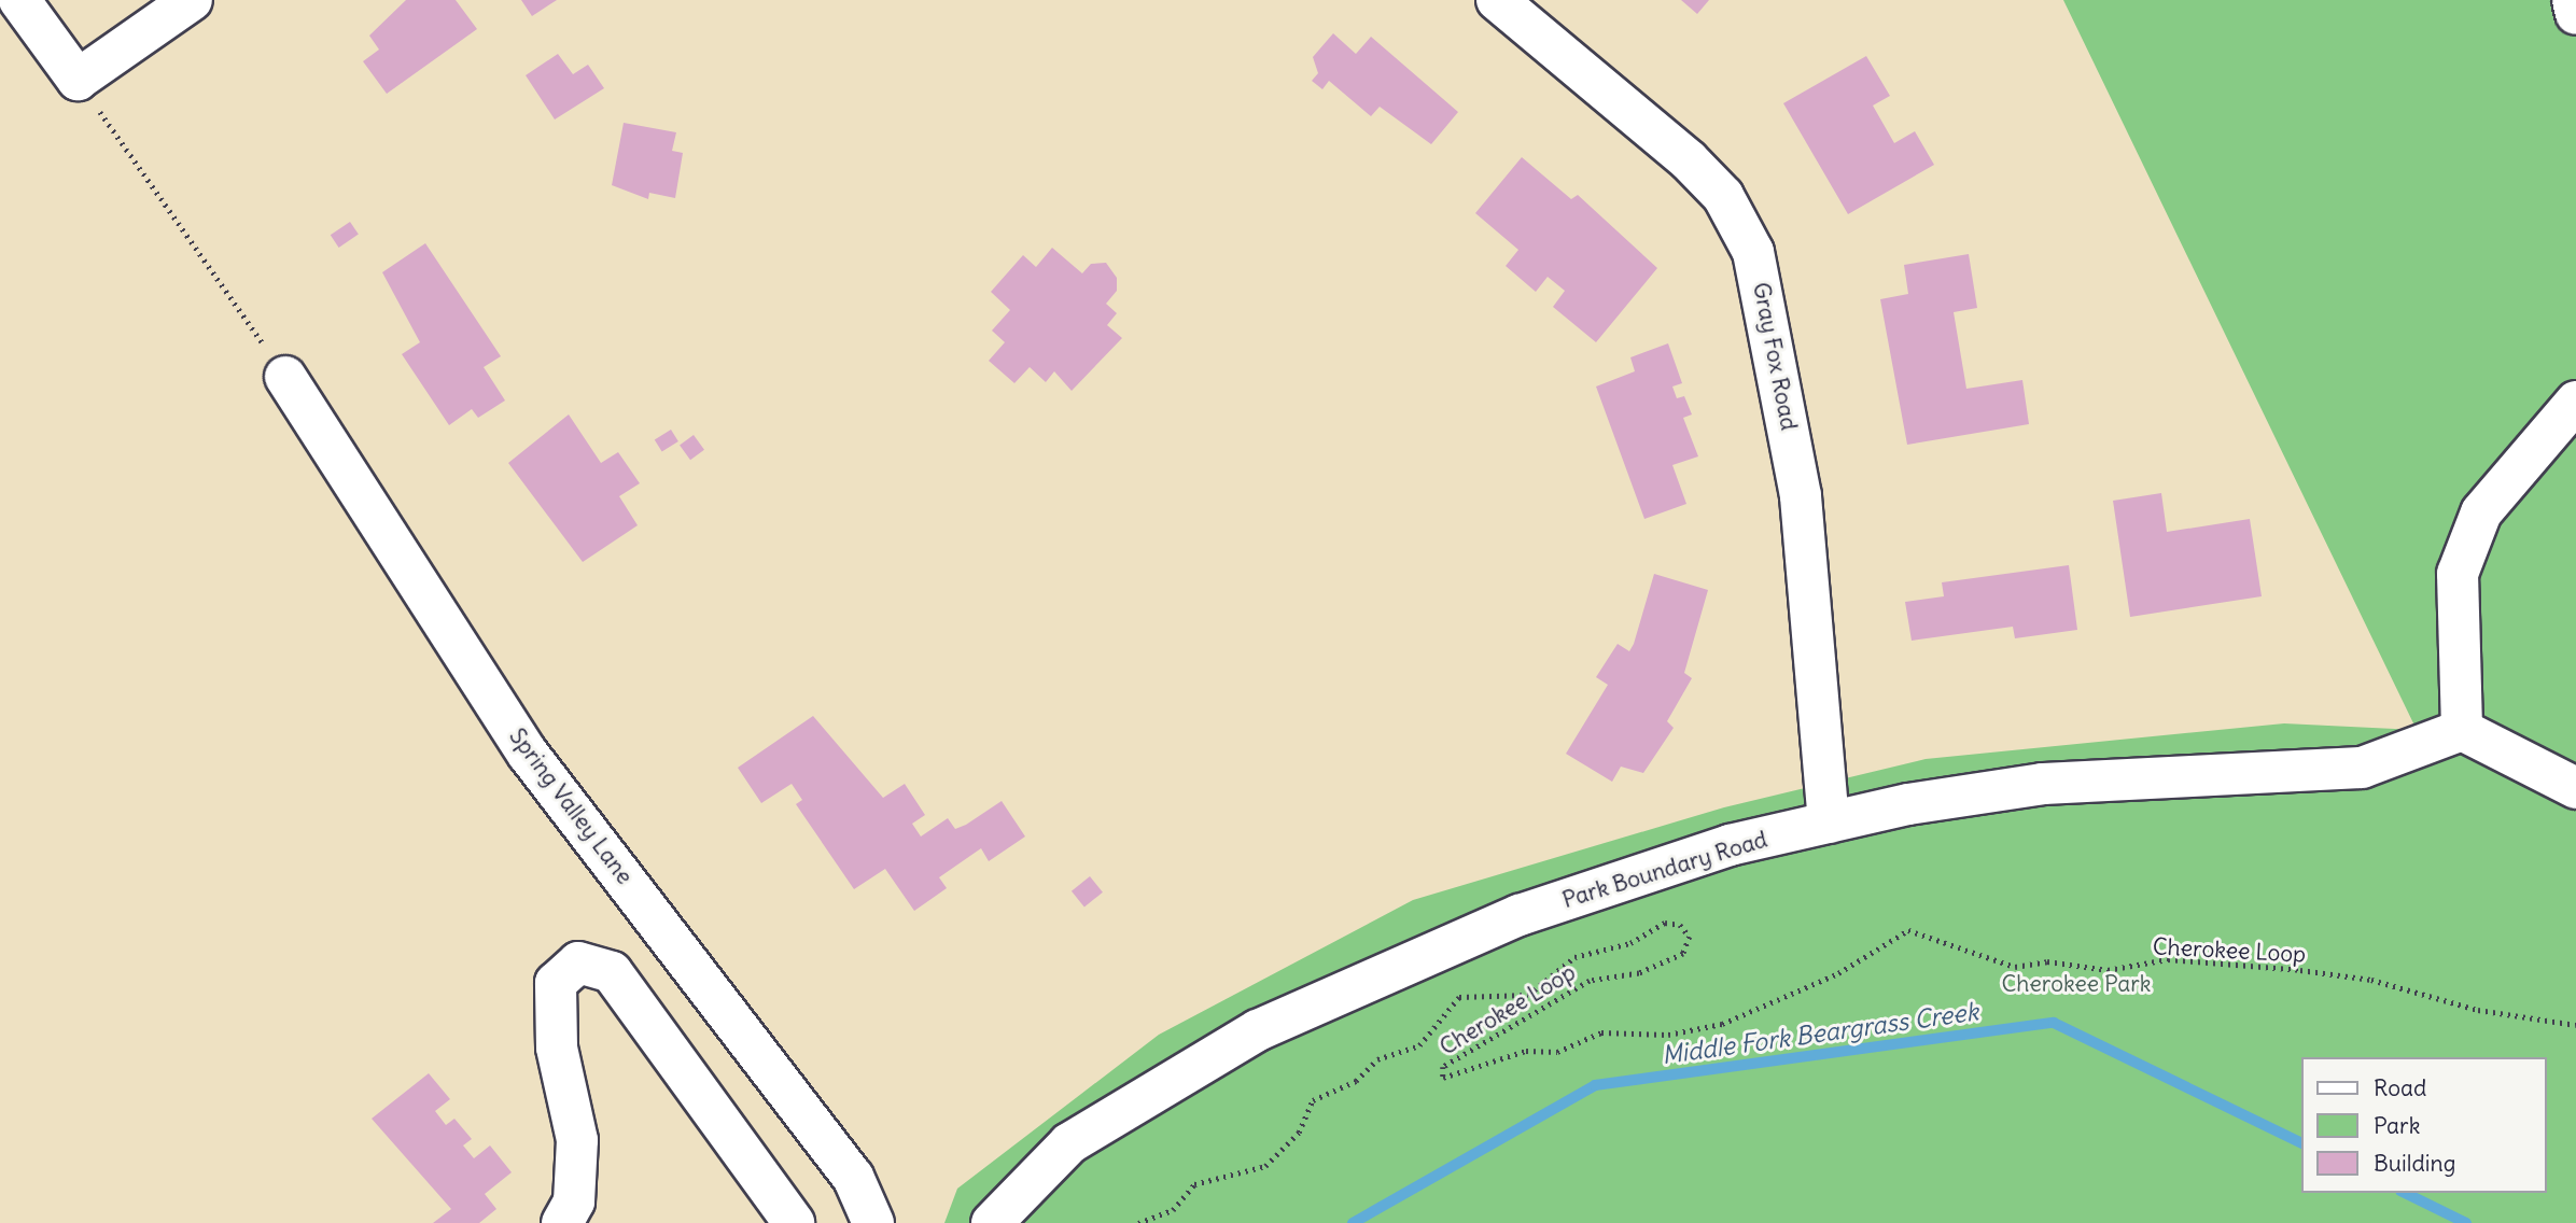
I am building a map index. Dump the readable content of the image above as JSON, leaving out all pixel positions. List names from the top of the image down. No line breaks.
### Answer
{"streets":{"street":["Gray Fox Road","Spring Valley Lane","Park Boundary Road"],"path":["Cherokee Loop"]},"crossings":[["Gray Fox Road","Park Boundary Road"]],"water":["Middle Fork Beargrass Creek"],"parks":["Cherokee Park"],"legend":["Road","Park","Building"]}
